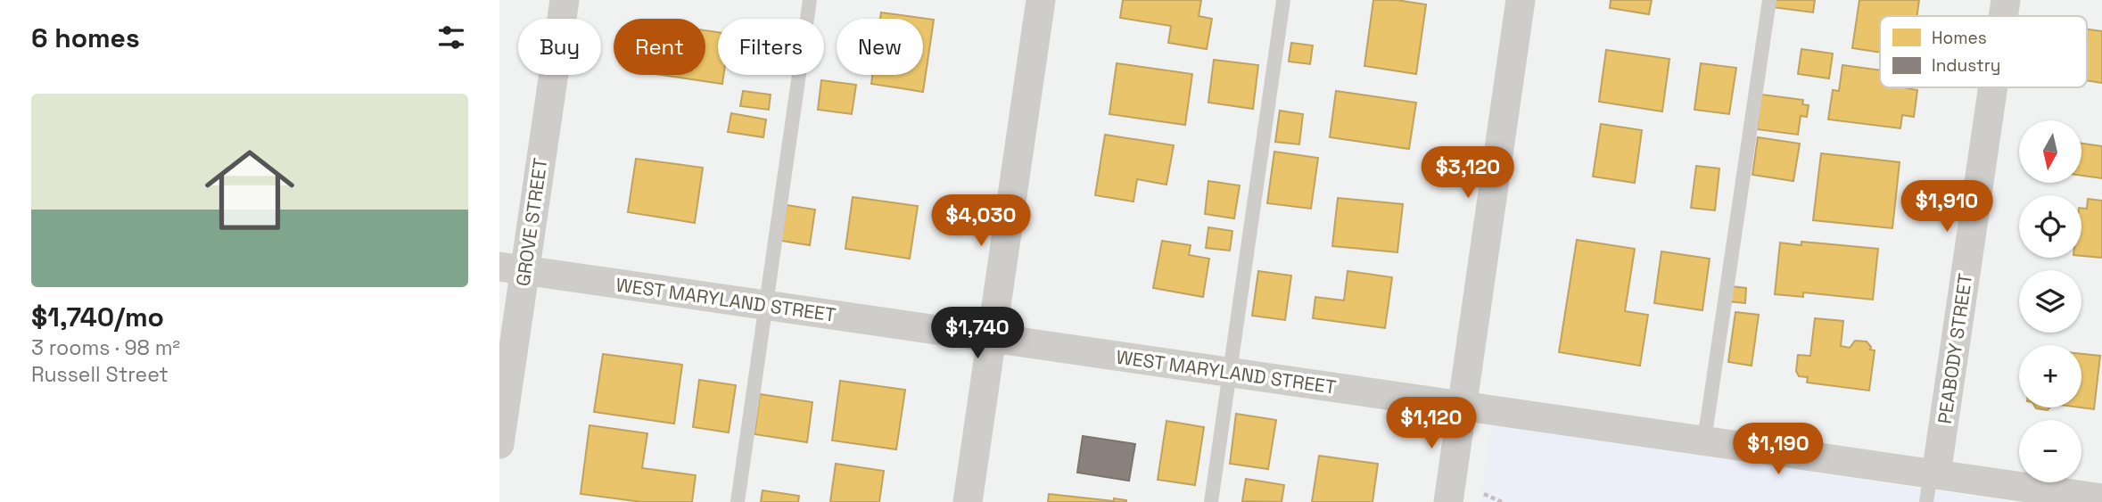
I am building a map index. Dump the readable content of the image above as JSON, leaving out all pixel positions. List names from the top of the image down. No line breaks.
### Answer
{"streets":{"street":["GROVE STREET","WEST MARYLAND STREET","PEABODY STREET"]},"crossings":[["GROVE STREET","WEST MARYLAND STREET"],["WEST MARYLAND STREET","PEABODY STREET"]],"legend":["Homes","Industry"],"north":"bottom","page":{"heading":"6 homes","chip":["Buy","Rent","Filters","New"],"list":[{"name":"$1,740/mo","note":"3 rooms · 98 m² · Russell Street"}],"map_buttons":["+","−"],"price":["$3,120","$1,910","$4,030","$1,740","$1,120","$1,190"]}}
